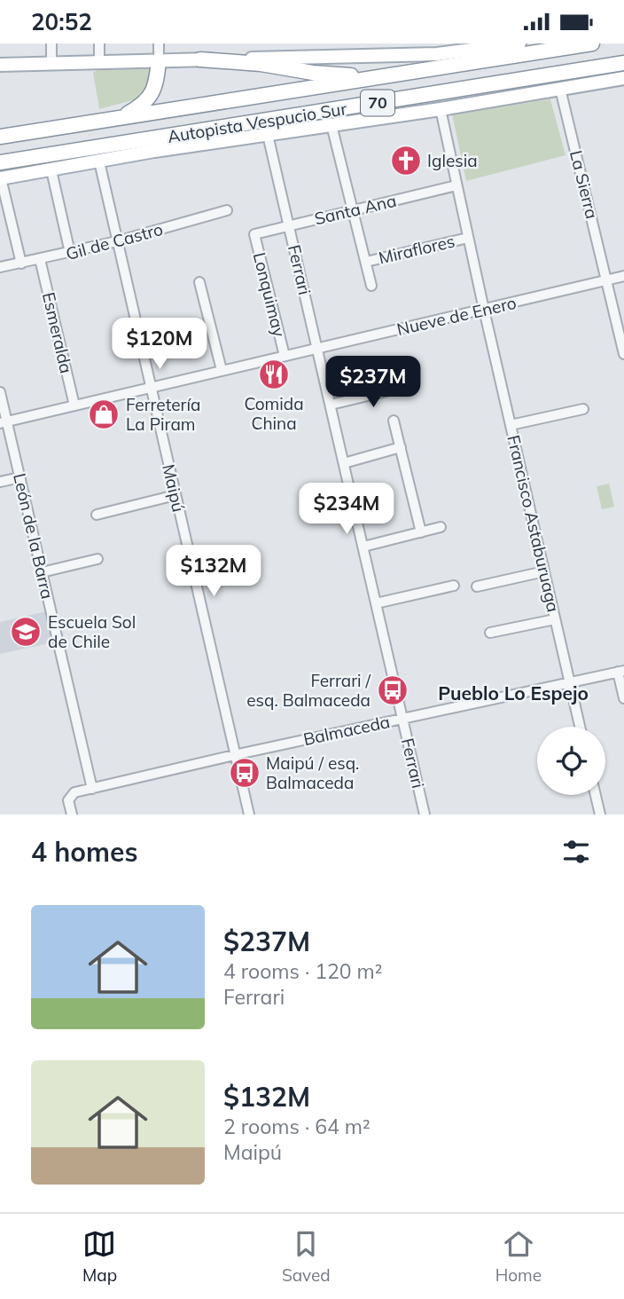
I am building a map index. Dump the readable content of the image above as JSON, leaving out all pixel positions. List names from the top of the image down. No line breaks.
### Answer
{"streets":{"highway":["70","Autopista Vespucio Sur"],"street":["La Sierra","Santa Ana","Gil de Castro","Miraflores","Ferrari","Lonquimay","Nueve de Enero","Esmeralda","Maipú","Francisco Astaburuaga","León de la Barra","Balmaceda"]},"crossings":[["La Sierra","Nueve de Enero"],["Santa Ana","Ferrari"],["Santa Ana","Lonquimay"],["Santa Ana","Francisco Astaburuaga"],["Gil de Castro","Esmeralda"],["Gil de Castro","Maipú"],["Miraflores","Francisco Astaburuaga"],["Ferrari","Nueve de Enero"],["Ferrari","Balmaceda"],["Lonquimay","Nueve de Enero"],["Nueve de Enero","Esmeralda"],["Nueve de Enero","Maipú"],["Nueve de Enero","Francisco Astaburuaga"],["Nueve de Enero","León de la Barra"],["Maipú","Balmaceda"],["Francisco Astaburuaga","Balmaceda"],["León de la Barra","Balmaceda"]],"districts":["Pueblo Lo Espejo"],"places":{"church":["Iglesia"],"restaurant":["Comida China"],"shop":["Ferretería La Piram"],"school or university":["Escuela Sol de Chile"],"bus stop":["Ferrari / esq. Balmaceda","Maipú / esq. Balmaceda"]},"page":{"status":"20:52","price":["$120M","$237M","$234M","$132M"],"heading":"4 homes","list":[{"name":"$237M","note":"4 rooms · 120 m² · Ferrari"},{"name":"$132M","note":"2 rooms · 64 m² · Maipú"}],"tabs":["Map","Saved","Home"]}}
